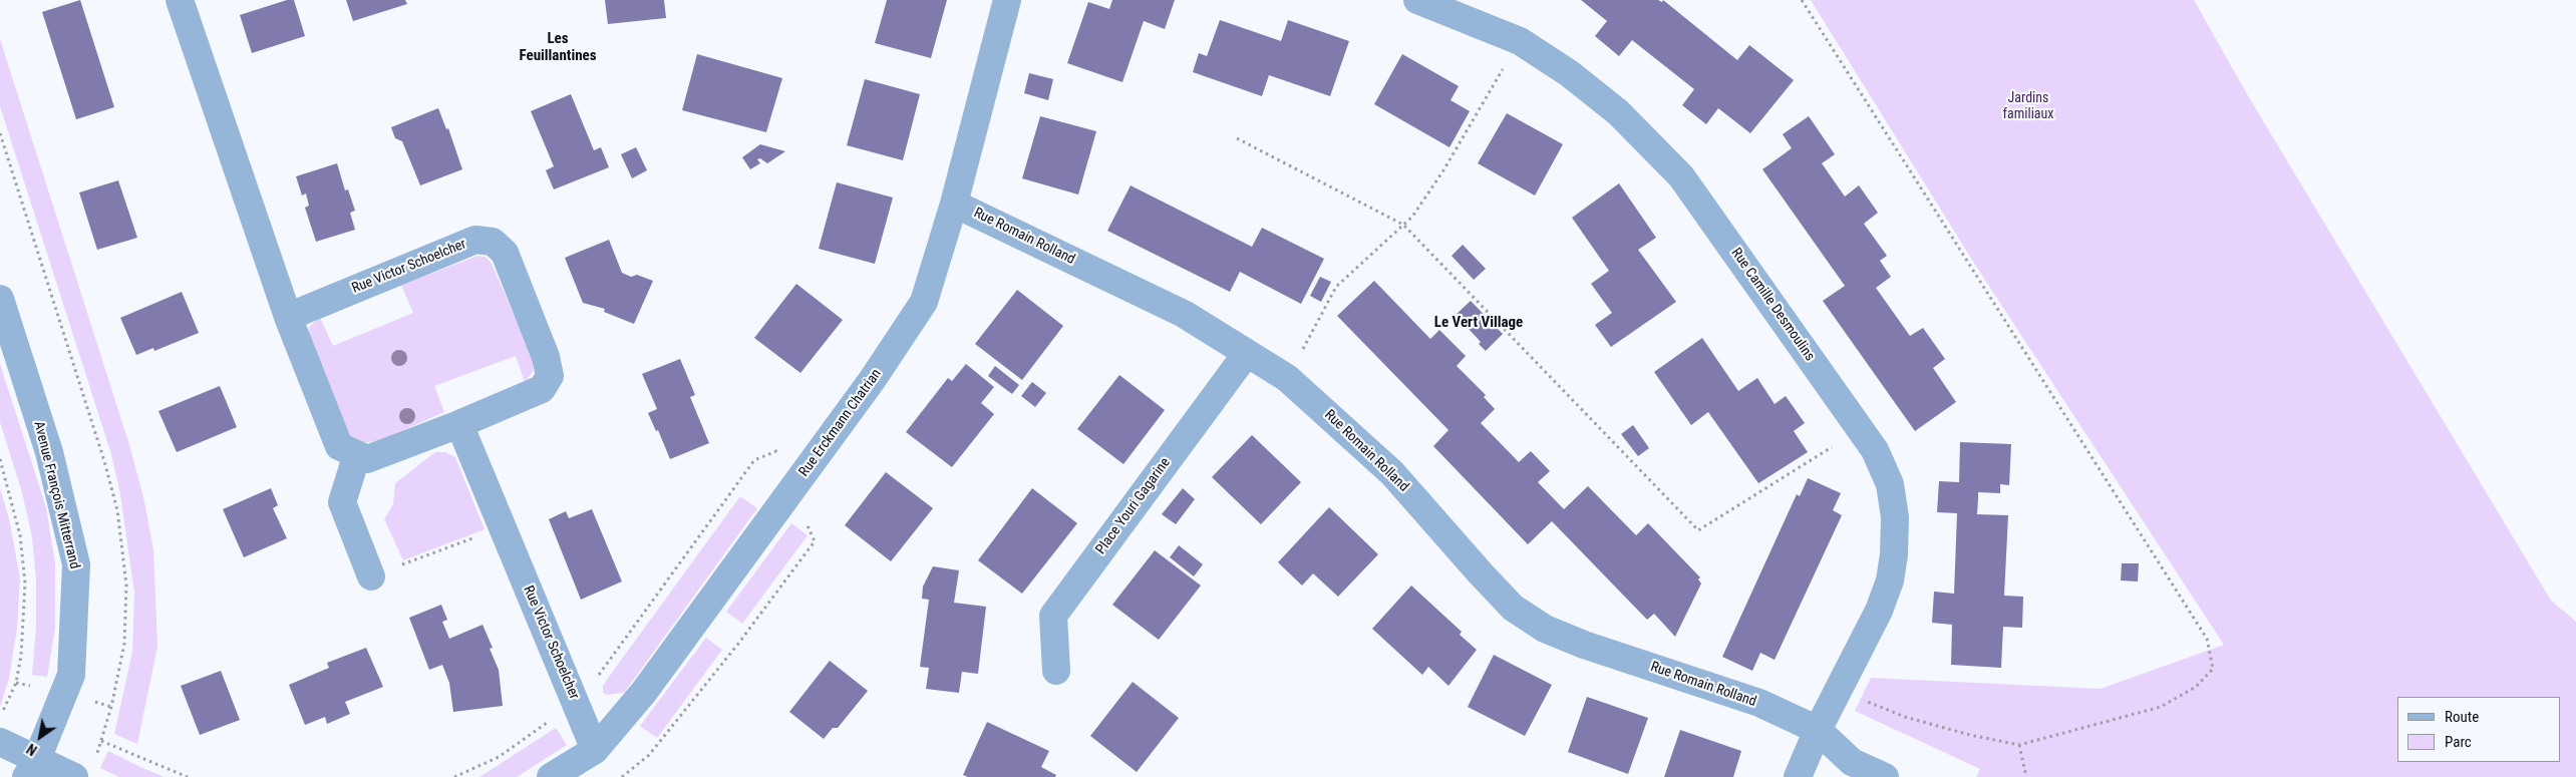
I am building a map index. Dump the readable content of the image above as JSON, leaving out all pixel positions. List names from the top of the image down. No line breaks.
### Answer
{"streets":{"street":["Rue Romain Rolland","Rue Victor Schoelcher","Rue Camille Desmoulins","Rue Erckmann Chatrian","Avenue François Mitterrand","Place Youri Gagarine"]},"crossings":[["Rue Romain Rolland","Rue Camille Desmoulins"],["Rue Romain Rolland","Rue Erckmann Chatrian"],["Rue Romain Rolland","Place Youri Gagarine"],["Rue Victor Schoelcher","Rue Erckmann Chatrian"]],"districts":["Les Feuillantines","Le Vert Village"],"parks":["Jardins familiaux"],"legend":["Route","Parc"],"north":"bottom left"}
